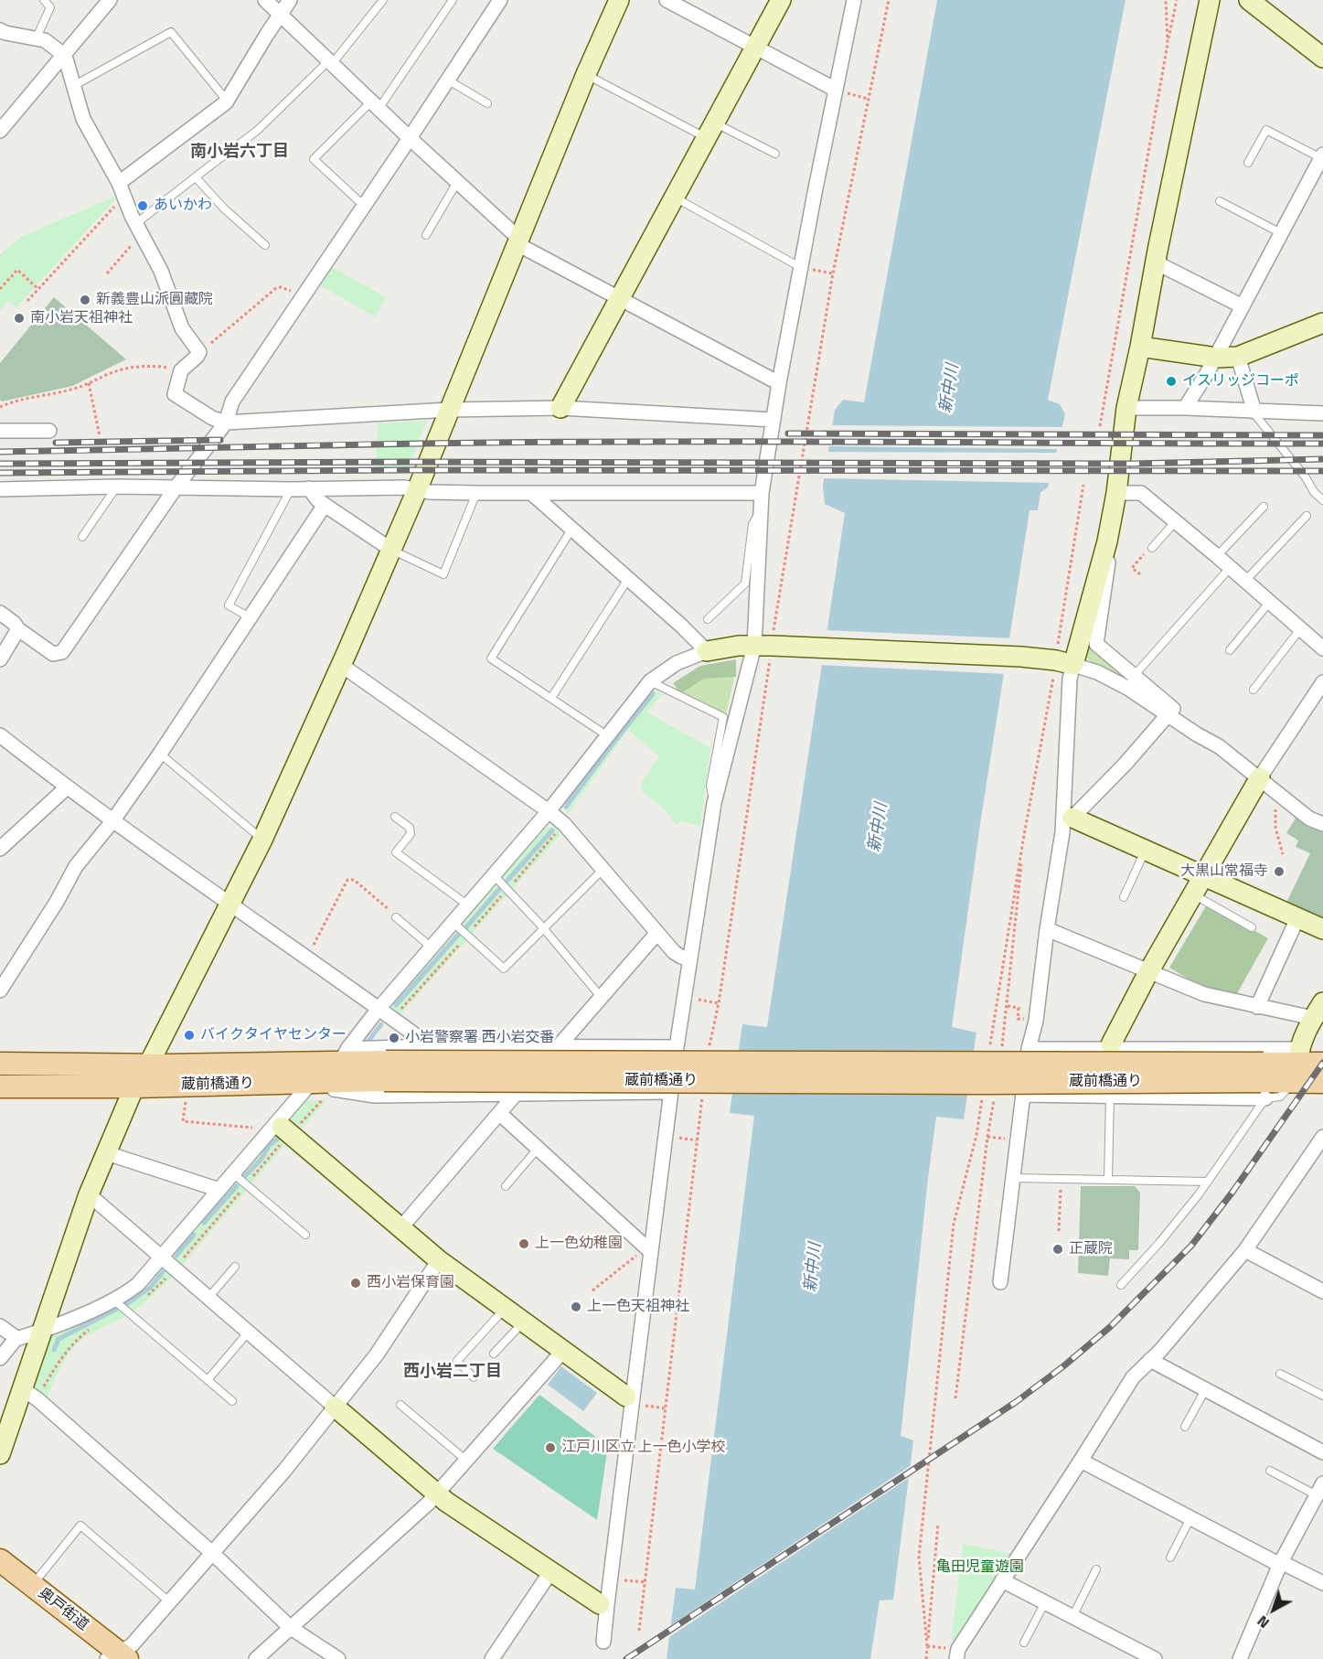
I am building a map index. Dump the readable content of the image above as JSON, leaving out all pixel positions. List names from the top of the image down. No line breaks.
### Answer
{"streets":{"main road":["蔵前橋通り","奥戸街道"]},"districts":["南小岩六丁目","西小岩二丁目"],"water":["新中川"],"parks":["亀田児童遊園"],"places":["あいかわ","新義豊山派圓藏院","南小岩天祖神社","イスリッジコーポ","大黒山常福寺","バイクタイヤセンター","小岩警察署 西小岩交番","上一色幼稚園","正蔵院","西小岩保育園","上一色天祖神社","江戸川区立 上一色小学校"],"north":"bottom left"}
